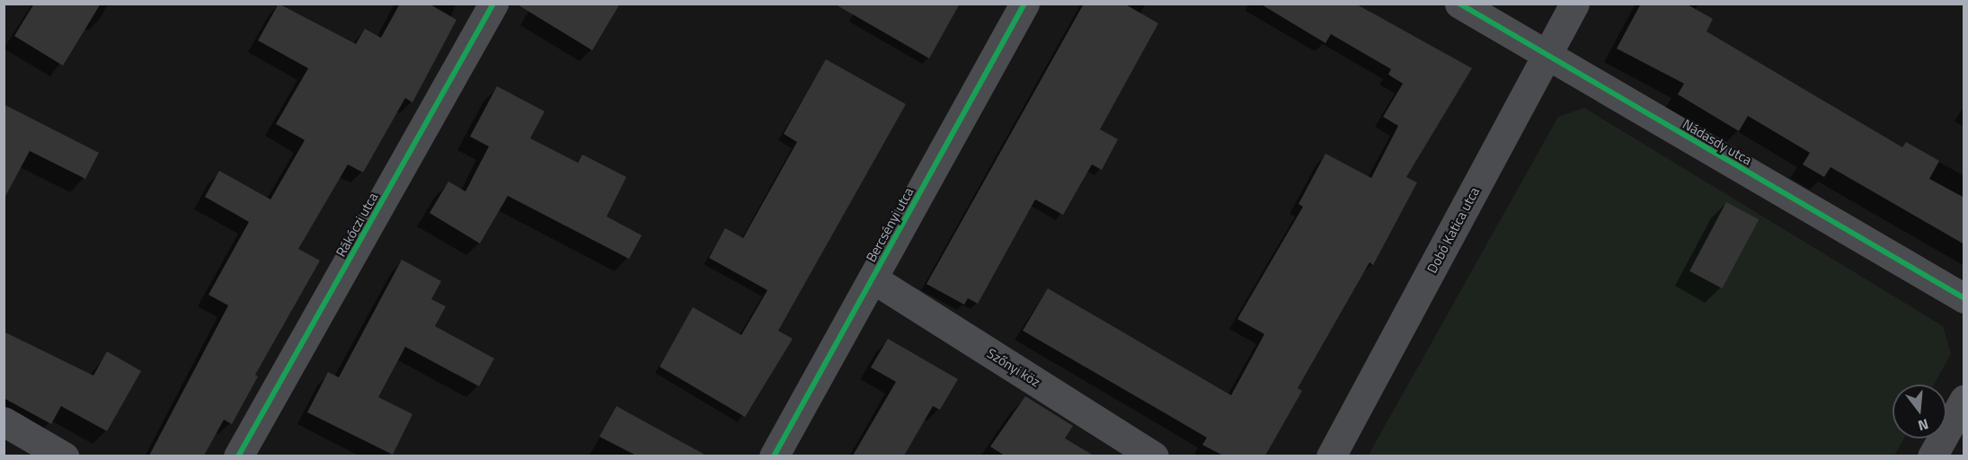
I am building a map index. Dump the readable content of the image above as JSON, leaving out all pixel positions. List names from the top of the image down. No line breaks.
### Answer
{"streets":{"street":["Nádasdy utca","Rákóczi utca","Bercsényi utca","Dobó Katica utca","Szőnyi köz"]},"crossings":[["Nádasdy utca","Dobó Katica utca"],["Bercsényi utca","Szőnyi köz"]],"north":"bottom"}
